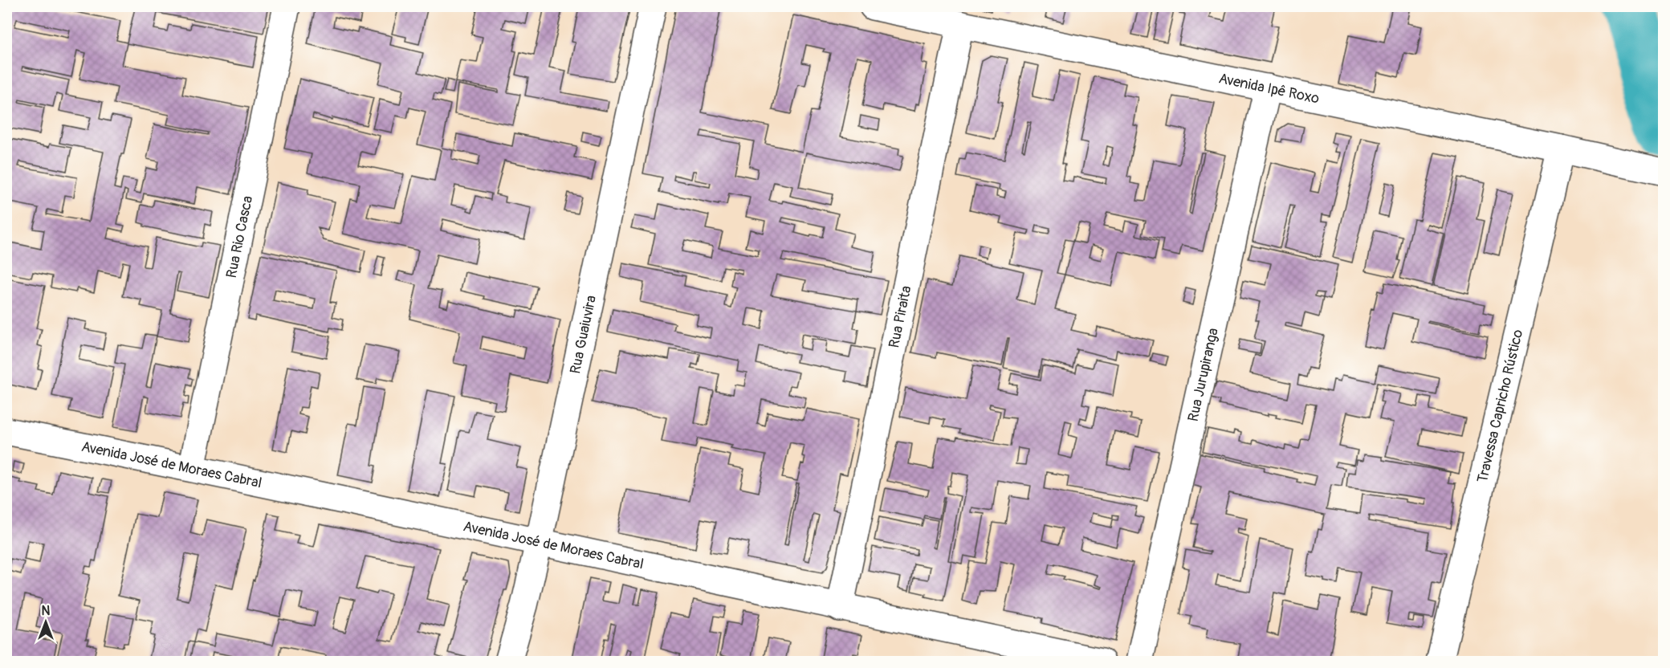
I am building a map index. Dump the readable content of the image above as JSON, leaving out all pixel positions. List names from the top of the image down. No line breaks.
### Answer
{"streets":{"street":["Avenida Ipê Roxo","Rua Rio Casca","Rua Piraita","Rua Guaiuvira","Rua Jurupiranga","Travessa Capricho Rústico","Avenida José de Moraes Cabral"]},"crossings":[["Avenida Ipê Roxo","Rua Piraita"],["Avenida Ipê Roxo","Rua Jurupiranga"],["Avenida Ipê Roxo","Travessa Capricho Rústico"],["Rua Rio Casca","Avenida José de Moraes Cabral"],["Rua Piraita","Avenida José de Moraes Cabral"],["Rua Guaiuvira","Avenida José de Moraes Cabral"]],"north":"top"}
